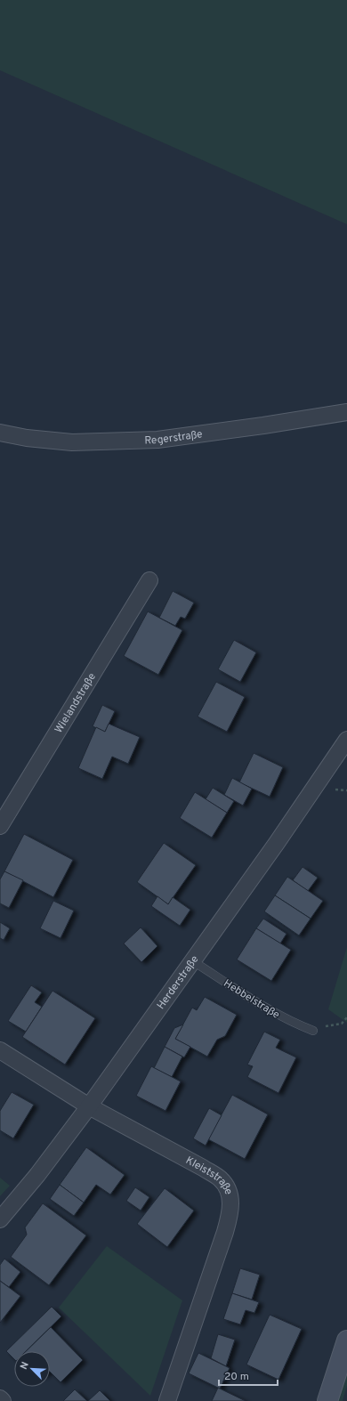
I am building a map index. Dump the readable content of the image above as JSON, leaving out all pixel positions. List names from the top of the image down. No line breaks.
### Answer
{"streets":{"street":["Regerstraße","Wielandstraße","Herderstraße","Kleiststraße"],"lane":["Hebbelstraße"]},"crossings":[["Herderstraße","Hebbelstraße"],["Herderstraße","Kleiststraße"]],"scale_bar":"20 m","north":"top left"}
